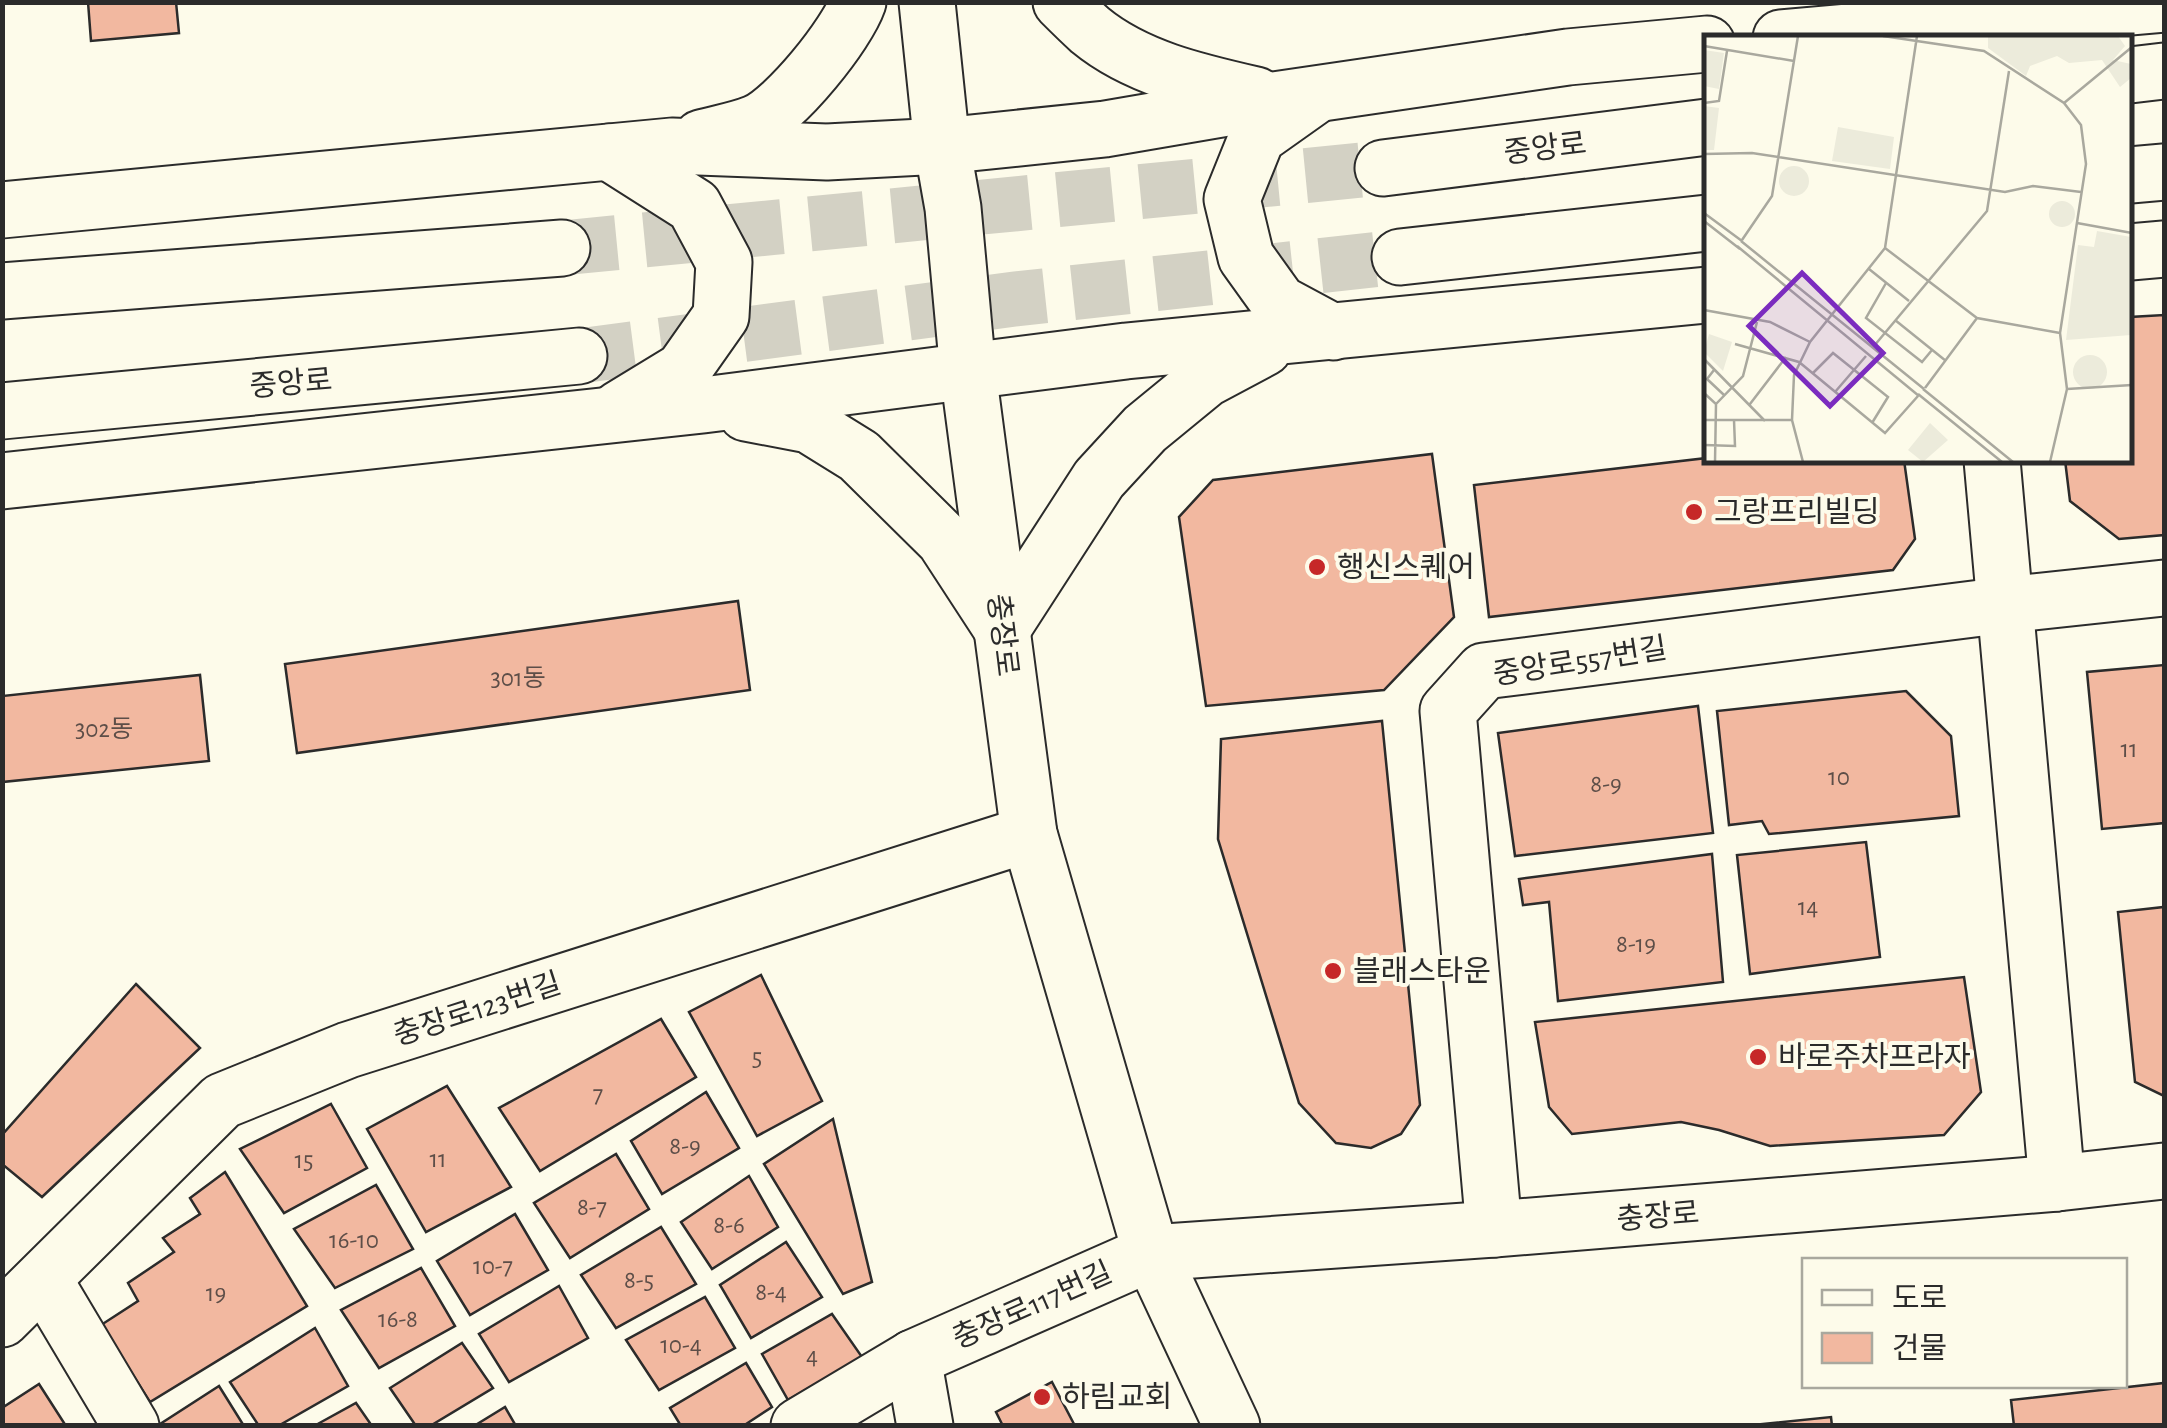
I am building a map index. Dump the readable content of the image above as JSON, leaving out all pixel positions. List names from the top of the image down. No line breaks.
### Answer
{"streets":{"main road":["중앙로","충장로","중앙로557번길","충장로123번길","충장로117번길"]},"crossings":[["충장로","중앙로557번길"],["충장로","충장로123번길"],["충장로","충장로117번길"]],"places":["그랑프리빌딩","행신스퀘어","블래스타운","바로주차프라자","하림교회"],"house_numbers":["301동","302동","11","10","8-9","14","8-19","5","7","8-9","11","15","8-7","8-6","16-10","10-7","8-5","8-4","19","16-8","10-4","4"],"legend":["도로","건물"]}
